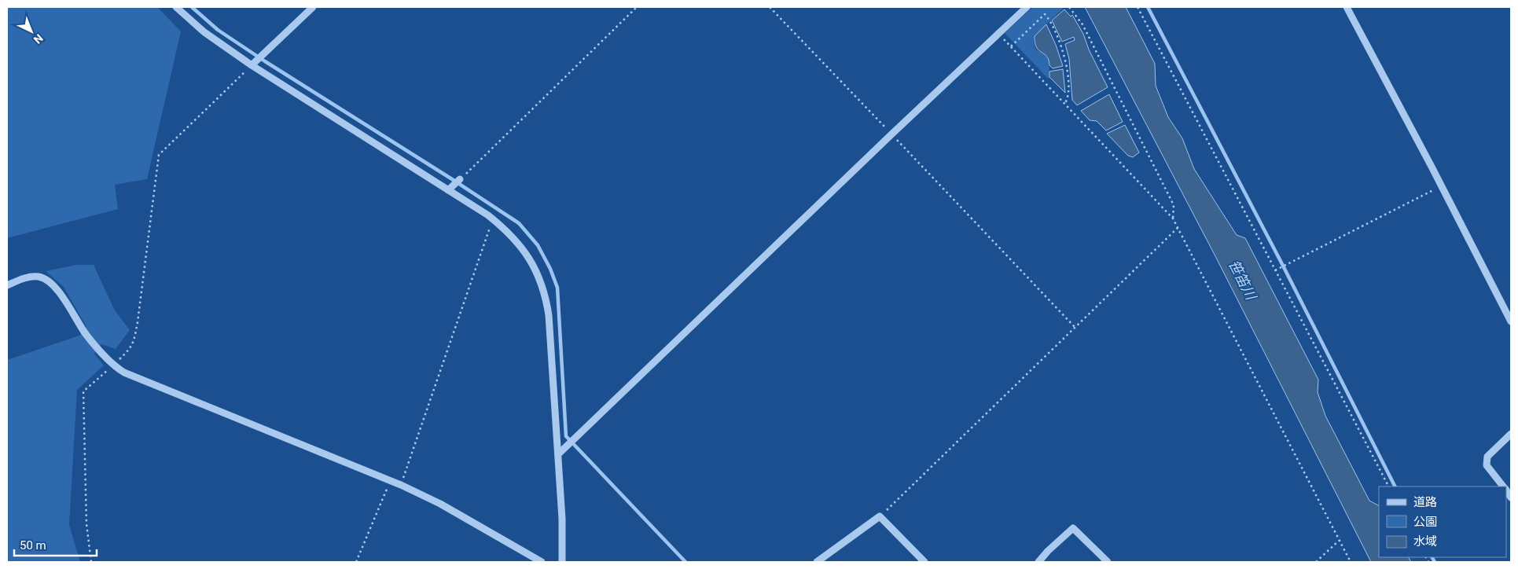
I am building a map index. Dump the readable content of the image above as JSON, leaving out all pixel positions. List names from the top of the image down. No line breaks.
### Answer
{"water":["笹笛川"],"legend":["道路","公園","水域"],"scale_bar":"50 m","north":"bottom right"}
